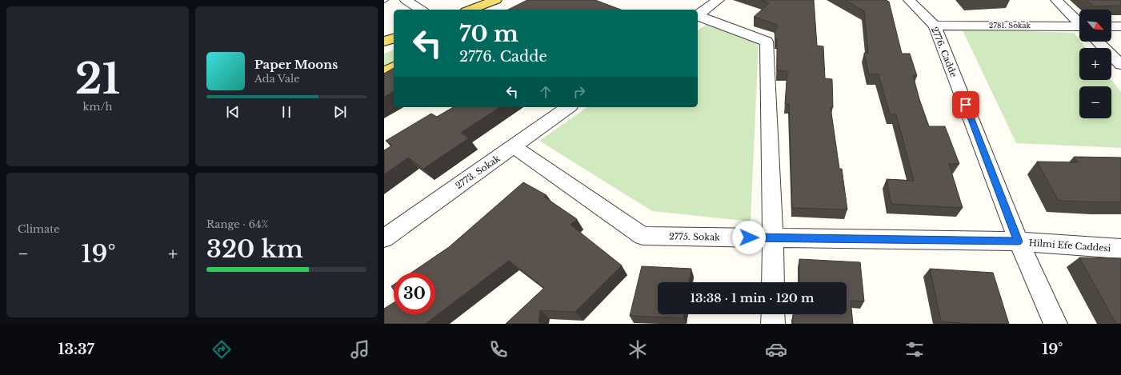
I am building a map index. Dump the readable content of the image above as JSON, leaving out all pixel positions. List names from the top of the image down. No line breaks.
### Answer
{"streets":{"street":["2781. Sokak","2776. Cadde","2773. Sokak","2775. Sokak","Hilmi Efe Caddesi"]},"crossings":[["2781. Sokak","2776. Cadde"],["2776. Cadde","2775. Sokak"],["2776. Cadde","Hilmi Efe Caddesi"],["2773. Sokak","2775. Sokak"],["2775. Sokak","Hilmi Efe Caddesi"]],"north":"bottom right","page":{"tile":[["21","km/h"],"Climate",["Range · 64%","320 km"]],"map_buttons":["+","−"],"turn":["70 m","2776. Cadde"],"song":["Paper Moons","Ada Vale"],"heat":["−","19°","+"],"limit":"30","trip":"13:38 · 1 min · 120 m","tabs":["13:37","19°"]}}
